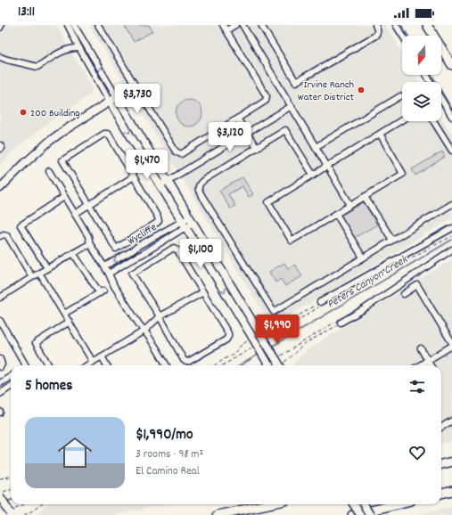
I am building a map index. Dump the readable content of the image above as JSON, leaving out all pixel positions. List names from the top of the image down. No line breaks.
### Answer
{"streets":{"street":["Wycliffe"]},"water":["Peters Canyon Creek"],"places":["Irvine Ranch Water District","200 Building"],"north":"bottom","page":{"status":"13:11","price":["$3,730","$3,120","$1,470","$1,100","$1,990"],"heading":"5 homes","list":[{"name":"$1,990/mo","note":"3 rooms · 98 m² · El Camino Real"}]}}
